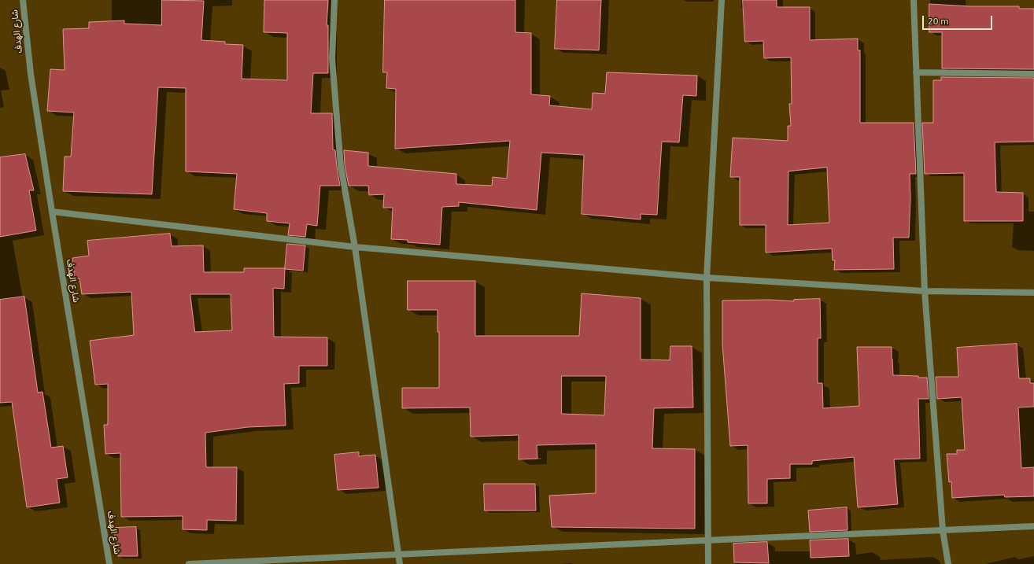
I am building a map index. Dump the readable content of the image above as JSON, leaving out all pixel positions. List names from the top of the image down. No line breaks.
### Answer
{"streets":{"street":["شارع الهدف"]},"scale_bar":"20 m"}
